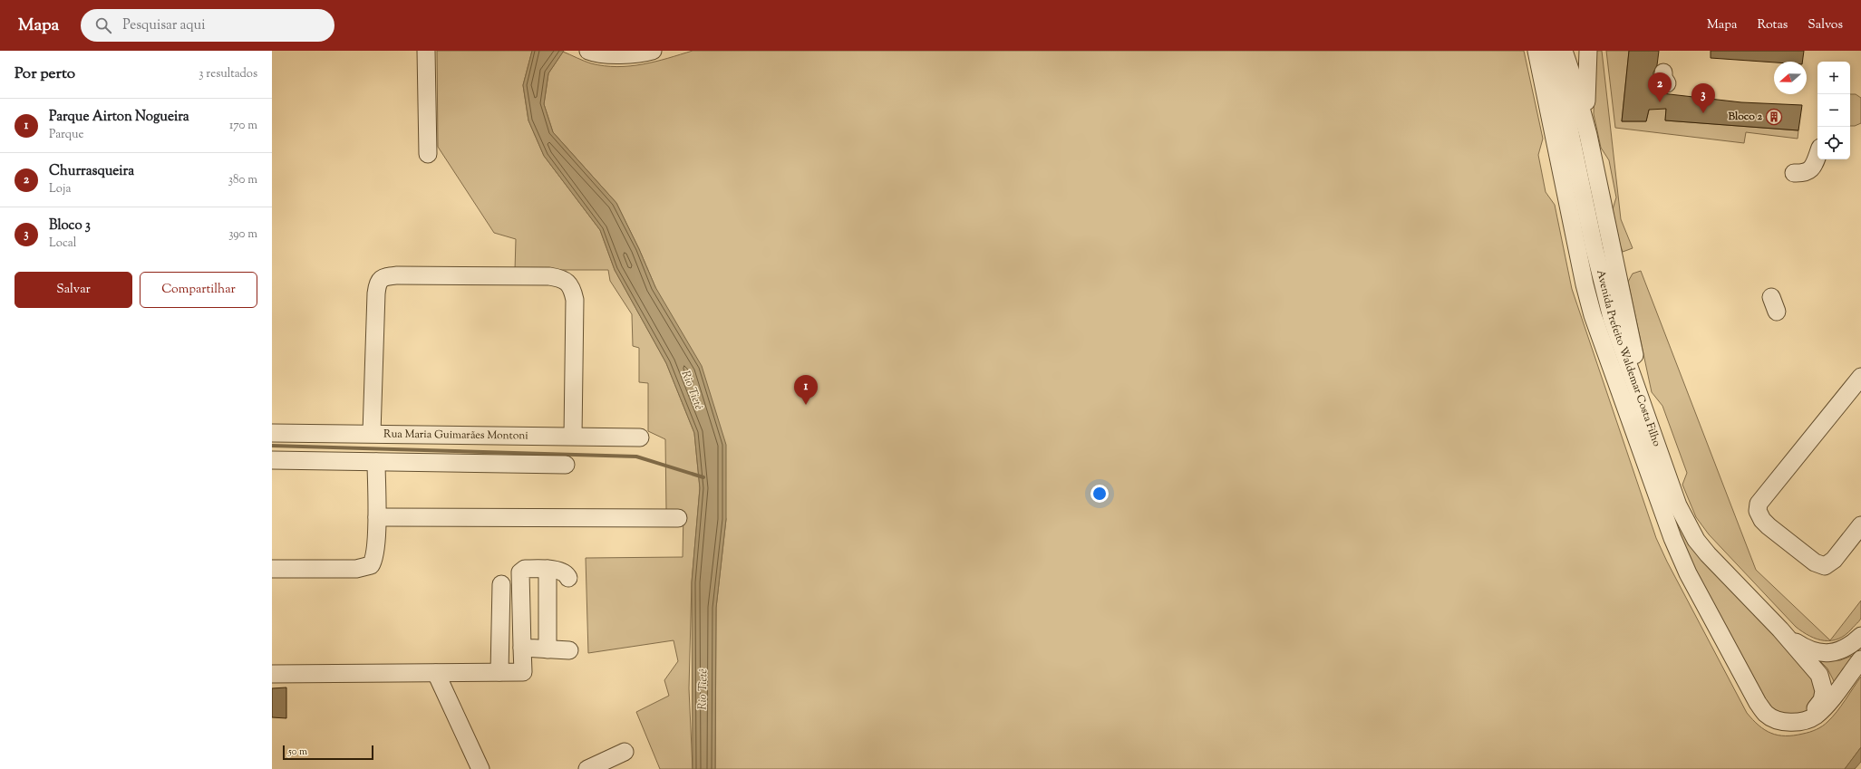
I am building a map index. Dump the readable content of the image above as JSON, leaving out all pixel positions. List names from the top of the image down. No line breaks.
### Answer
{"streets":{"street":["Avenida Prefeito Waldemar Costa Filho","Rua Maria Guimarães Montoni"]},"water":["Rio Tietê"],"places":{"building":["Bloco 2"]},"scale_bar":"50 m","north":"left","page":{"header":"Mapa","search":"Pesquisar aqui","nav":["Mapa","Rotas","Salvos"],"heading":["Por perto","3 resultados"],"map_buttons":["+","−"],"pins":["2","3","1"],"list":[{"mark":"1","name":"Parque Airton Nogueira","note":"Parque","value":"170 m"},{"mark":"2","name":"Churrasqueira","note":"Loja","value":"380 m"},{"mark":"3","name":"Bloco 3","note":"Local","value":"390 m"}],"buttons":["Salvar","Compartilhar"],"scale":"50 m"}}
